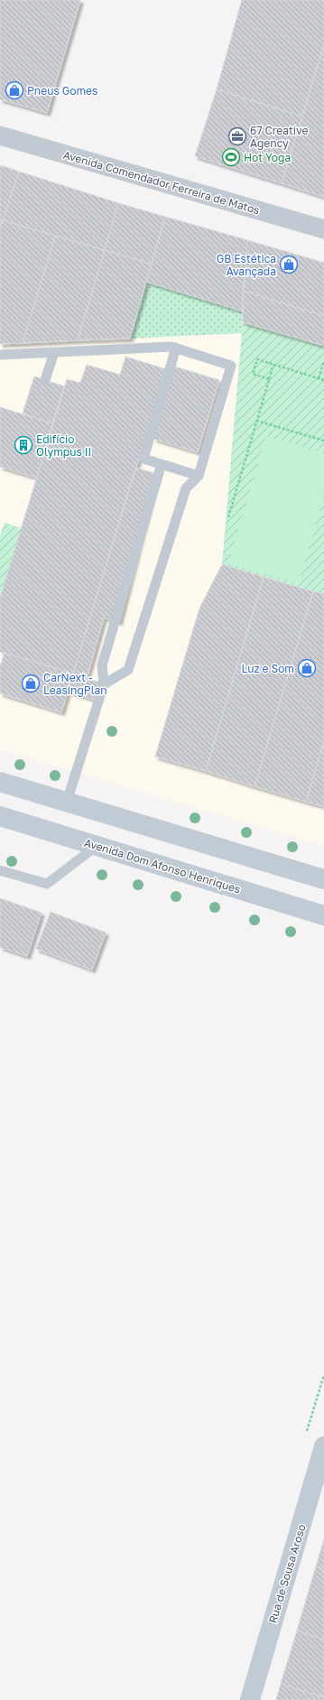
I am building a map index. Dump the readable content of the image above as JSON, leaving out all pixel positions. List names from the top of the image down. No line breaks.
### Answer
{"streets":{"main road":["Avenida Dom Afonso Henriques","Rua de Sousa Aroso"],"street":["Avenida Comendador Ferreira de Matos"]},"places":{"shop":["Pneus Gomes","GB Estética Avançada","Luz e Som","CarNext - LeasingPlan"],"office":["67 Creative Agency"],"sports":["Hot Yoga"],"building":["Edifício Olympus II"]}}
